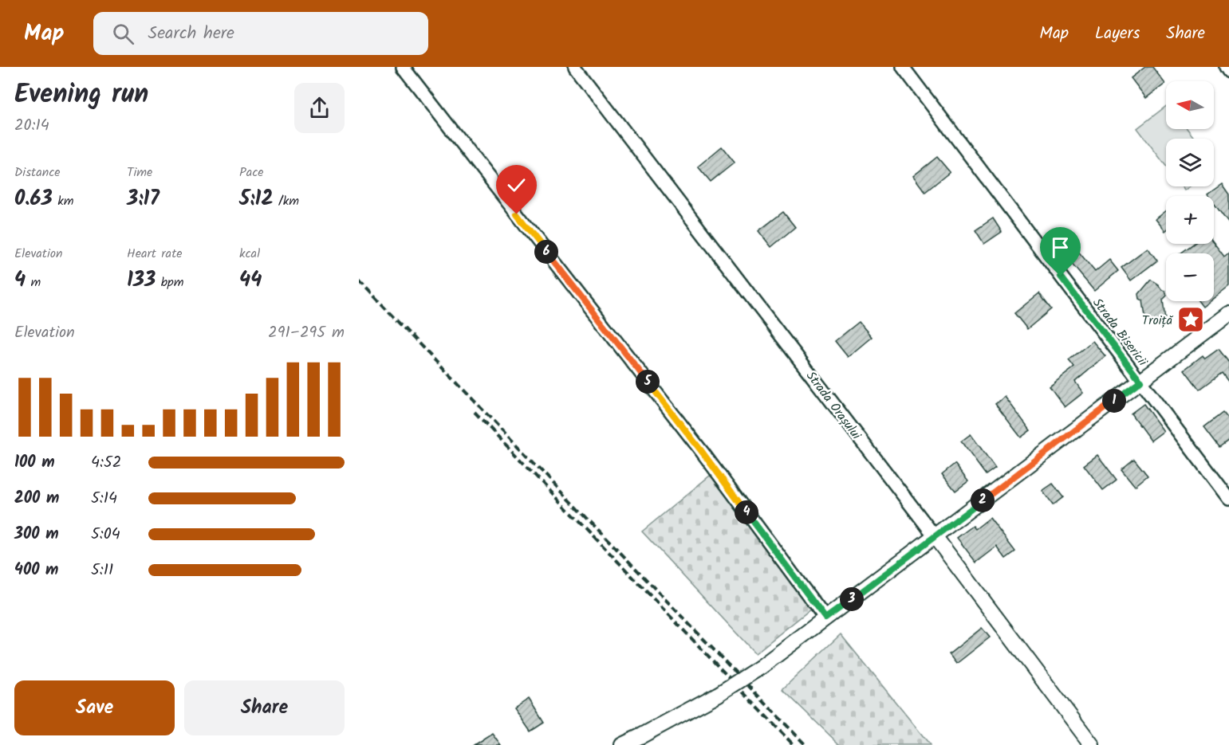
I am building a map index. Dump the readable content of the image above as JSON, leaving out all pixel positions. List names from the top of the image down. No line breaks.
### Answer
{"streets":{"main road":["Strada Orașului"],"street":["Strada Bisericii"]},"places":{"place":["Troiță"]},"north":"left","page":{"header":"Map","search":"Search here","nav":["Map","Layers","Share"],"heading":["Evening run","20:14"],"map_buttons":["+","−"],"stats":[["Distance","0.63 km"],["Time","3:17"],["Pace","5:12 /km"],["Elevation","4 m"],["Heart rate","133 bpm"],["kcal","44"]],"pins":["6","5","1","2","4","3"],"chart":["Elevation","291–295 m"],"list":[{"name":"100 m","note":"4:52"},{"name":"200 m","note":"5:14"},{"name":"300 m","note":"5:04"},{"name":"400 m","note":"5:11"}],"buttons":["Save","Share"]}}
